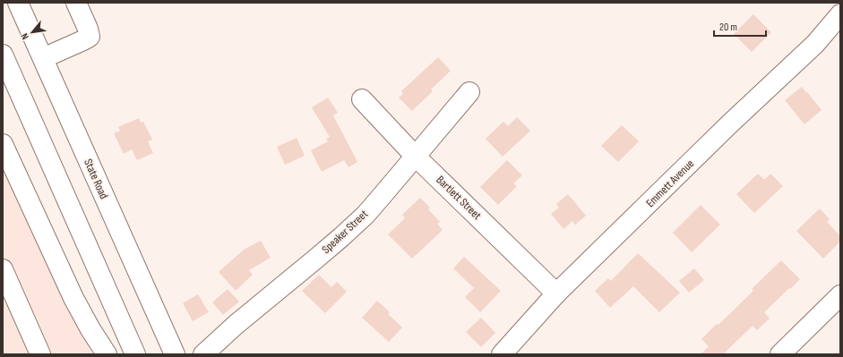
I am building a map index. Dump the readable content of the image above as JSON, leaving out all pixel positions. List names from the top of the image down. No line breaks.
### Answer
{"streets":{"street":["State Road","Emmett Avenue","Bartlett Street","Speaker Street"]},"crossings":[["Emmett Avenue","Bartlett Street"],["Bartlett Street","Speaker Street"]],"scale_bar":"20 m","north":"bottom left"}
